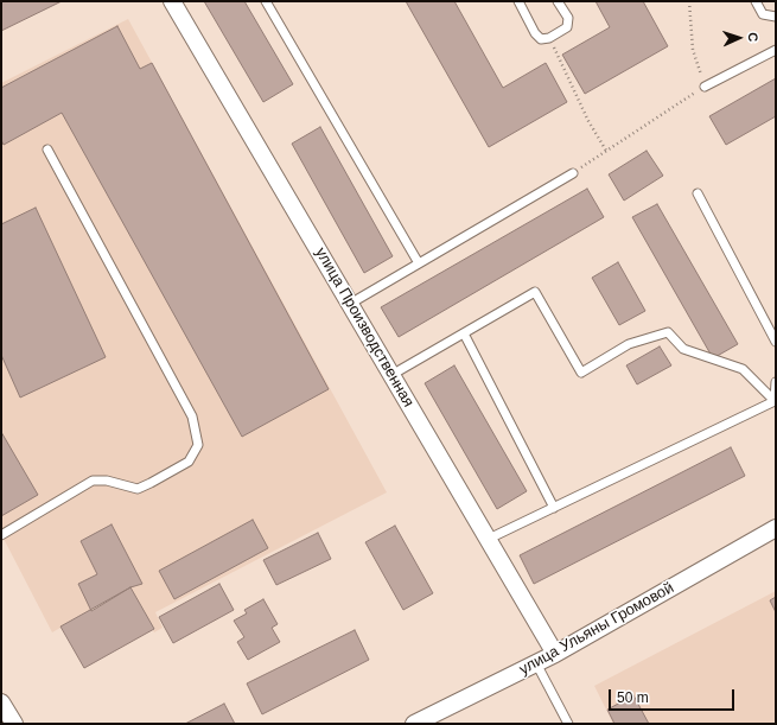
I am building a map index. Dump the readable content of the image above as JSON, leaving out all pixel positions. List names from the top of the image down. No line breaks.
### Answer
{"streets":{"street":["улица Производственная","улица Ульяны Громовой"]},"crossings":[["улица Производственная","улица Ульяны Громовой"]],"scale_bar":"50 m","north":"right"}
